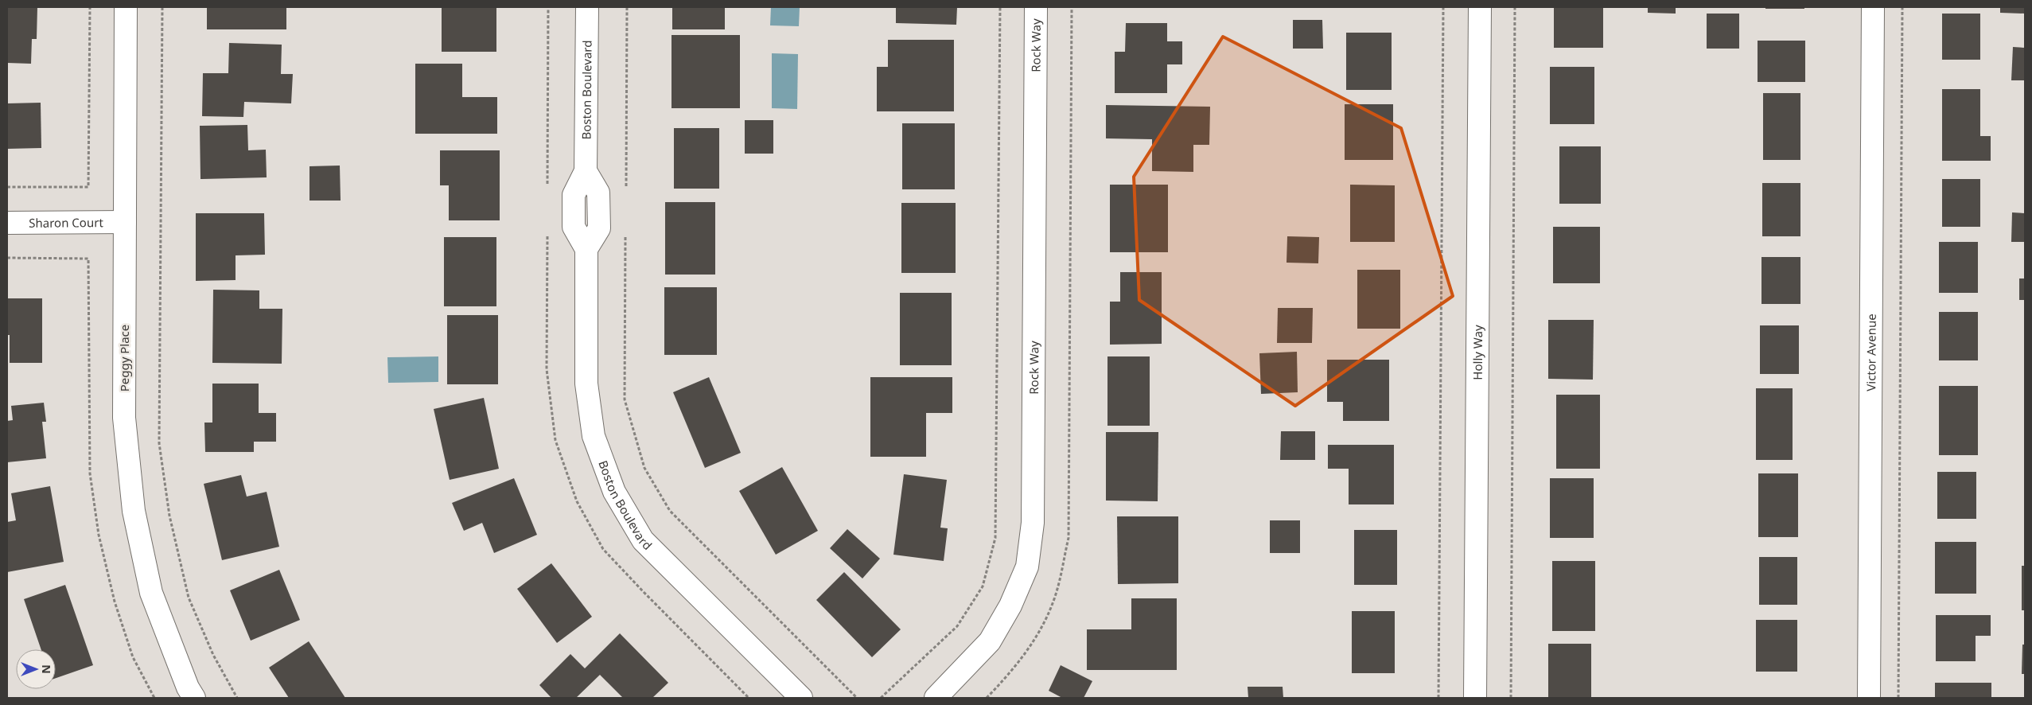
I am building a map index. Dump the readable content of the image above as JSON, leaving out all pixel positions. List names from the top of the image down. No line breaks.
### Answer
{"streets":{"street":["Rock Way","Boston Boulevard","Sharon Court","Holly Way","Victor Avenue","Peggy Place"]},"crossings":[["Sharon Court","Peggy Place"]],"north":"right"}
